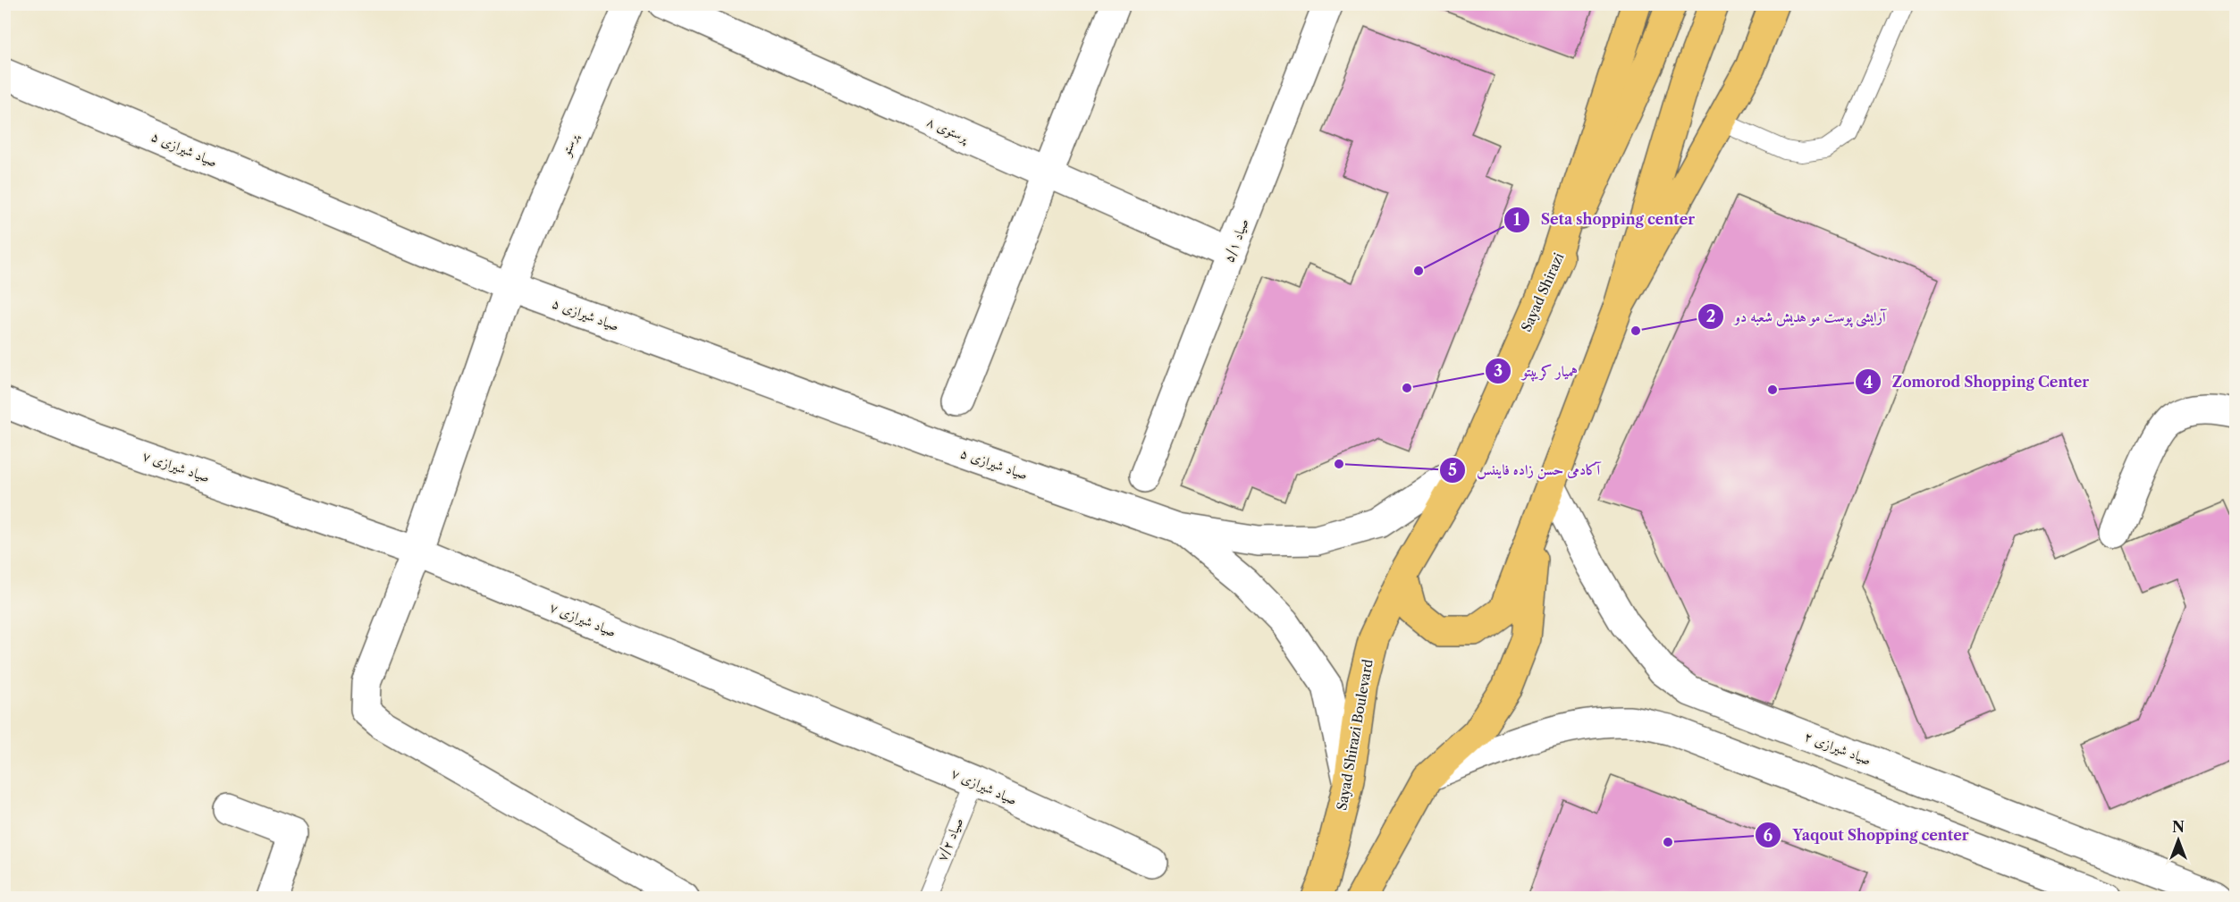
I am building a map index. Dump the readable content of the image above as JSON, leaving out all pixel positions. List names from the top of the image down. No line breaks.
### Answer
{"streets":{"main road":["Sayad Shirazi","Sayad Shirazi Boulevard"],"street":["پرستوی ۸","پرستو","صیاد شیرازی ۵","صیاد ۵/۱","صیاد شیرازی ۷","صیاد شیرازی ۲"],"lane":["صیاد ۷/۲"]},"crossings":[["پرستوی ۸","صیاد ۵/۱"],["پرستو","صیاد شیرازی ۵"],["پرستو","صیاد شیرازی ۷"],["صیاد شیرازی ۵","Sayad Shirazi"],["صیاد شیرازی ۵","Sayad Shirazi Boulevard"],["Sayad Shirazi","Sayad Shirazi Boulevard"],["صیاد شیرازی ۷","صیاد ۷/۲"]],"places":["Seta shopping center","آرایشی پوست مو هدیش شعبه دو","همیار کریپتو","Zomorod Shopping Center","آکادمی حسن زاده فایننس","Yaqout Shopping center"],"north":"top"}
